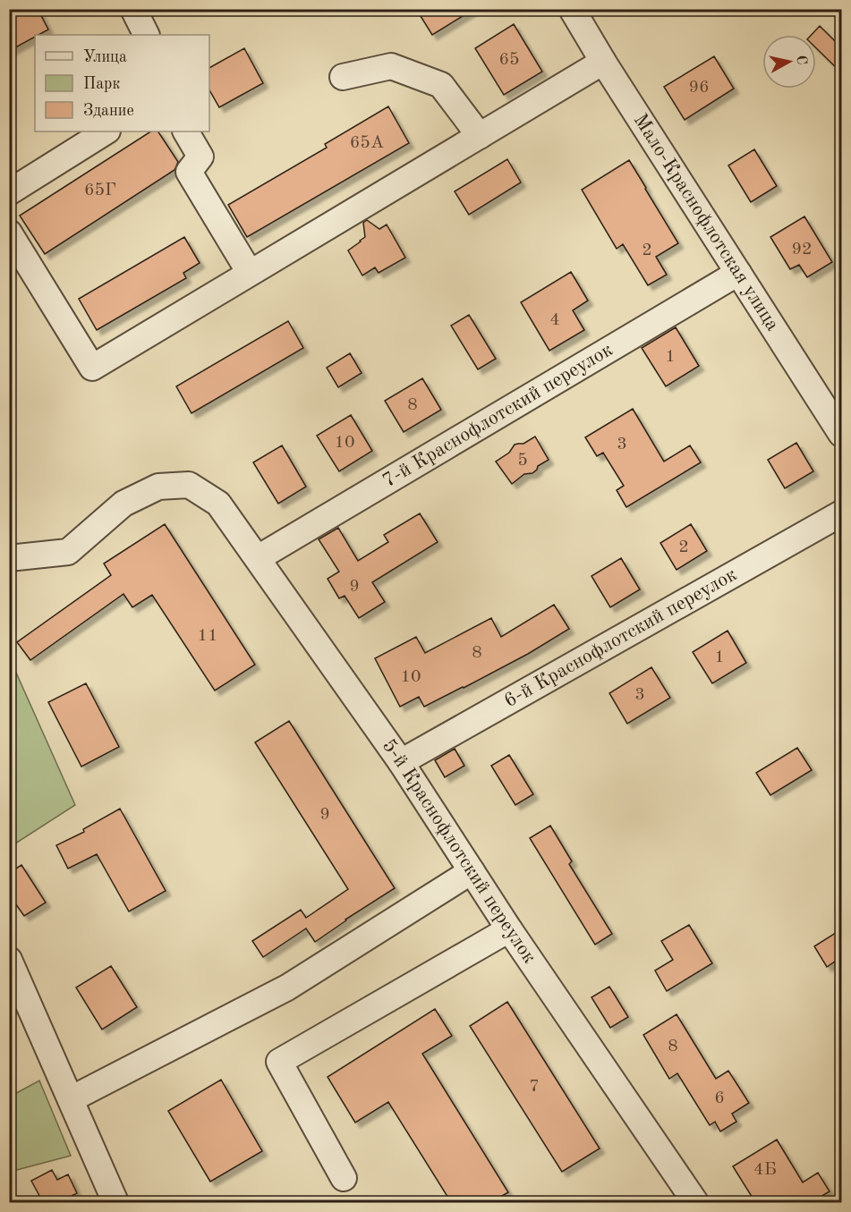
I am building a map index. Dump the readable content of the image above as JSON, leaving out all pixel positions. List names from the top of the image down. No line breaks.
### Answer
{"streets":{"street":["Мало-Краснофлотская улица","7-й Краснофлотский переулок","6-й Краснофлотский переулок","5-й Краснофлотский переулок"]},"crossings":[["Мало-Краснофлотская улица","7-й Краснофлотский переулок"],["7-й Краснофлотский переулок","5-й Краснофлотский переулок"],["6-й Краснофлотский переулок","5-й Краснофлотский переулок"]],"house_numbers":["65","96","65А","65Г","92","2","4","1","8","10","3","5","2","9","11","8","1","10","3","9","8","7","6","4Б"],"legend":["Улица","Парк","Здание"],"north":"right"}
